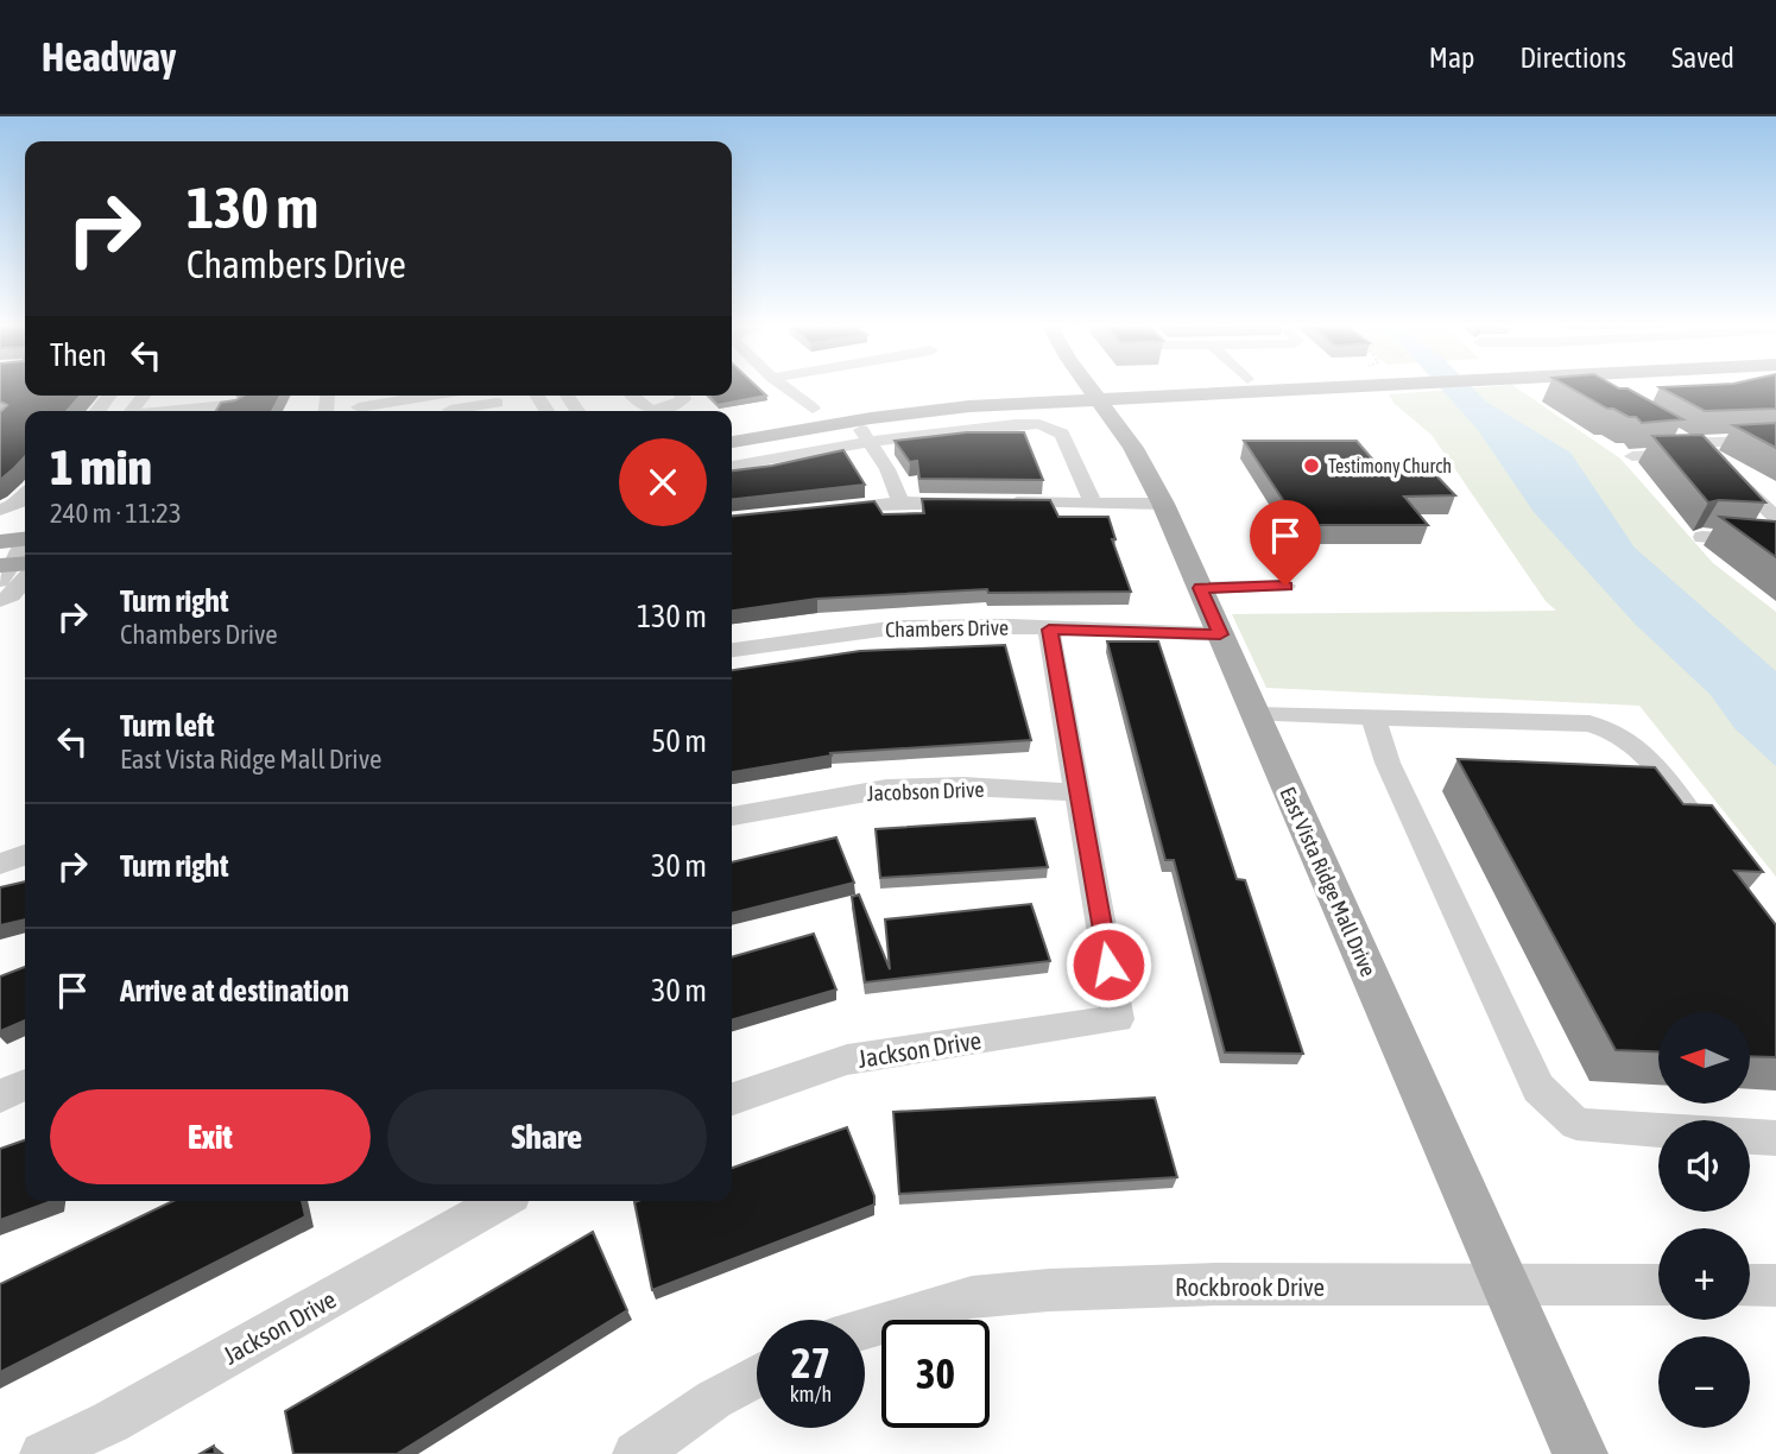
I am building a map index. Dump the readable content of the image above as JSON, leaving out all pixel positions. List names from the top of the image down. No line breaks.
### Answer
{"streets":{"main road":["East Vista Ridge Mall Drive"],"street":["Chambers Drive","Jacobson Drive","Jackson Drive","Rockbrook Drive"]},"crossings":[["Chambers Drive","East Vista Ridge Mall Drive"],["East Vista Ridge Mall Drive","Rockbrook Drive"]],"places":["Testimony Church"],"north":"left","page":{"header":"Headway","nav":["Map","Directions","Saved"],"turn":["130 m","Chambers Drive"],"then":"Then","heading":["1 min","240 m · 11:23"],"list":[{"name":"Turn right","note":"Chambers Drive","value":"130 m"},{"name":"Turn left","note":"East Vista Ridge Mall Drive","value":"50 m"},{"name":"Turn right","value":"30 m"},{"name":"Arrive at destination","value":"30 m"}],"map_buttons":["+","−"],"buttons":["Exit","Share"],"speed":"27 km/h","limit":"30"}}
